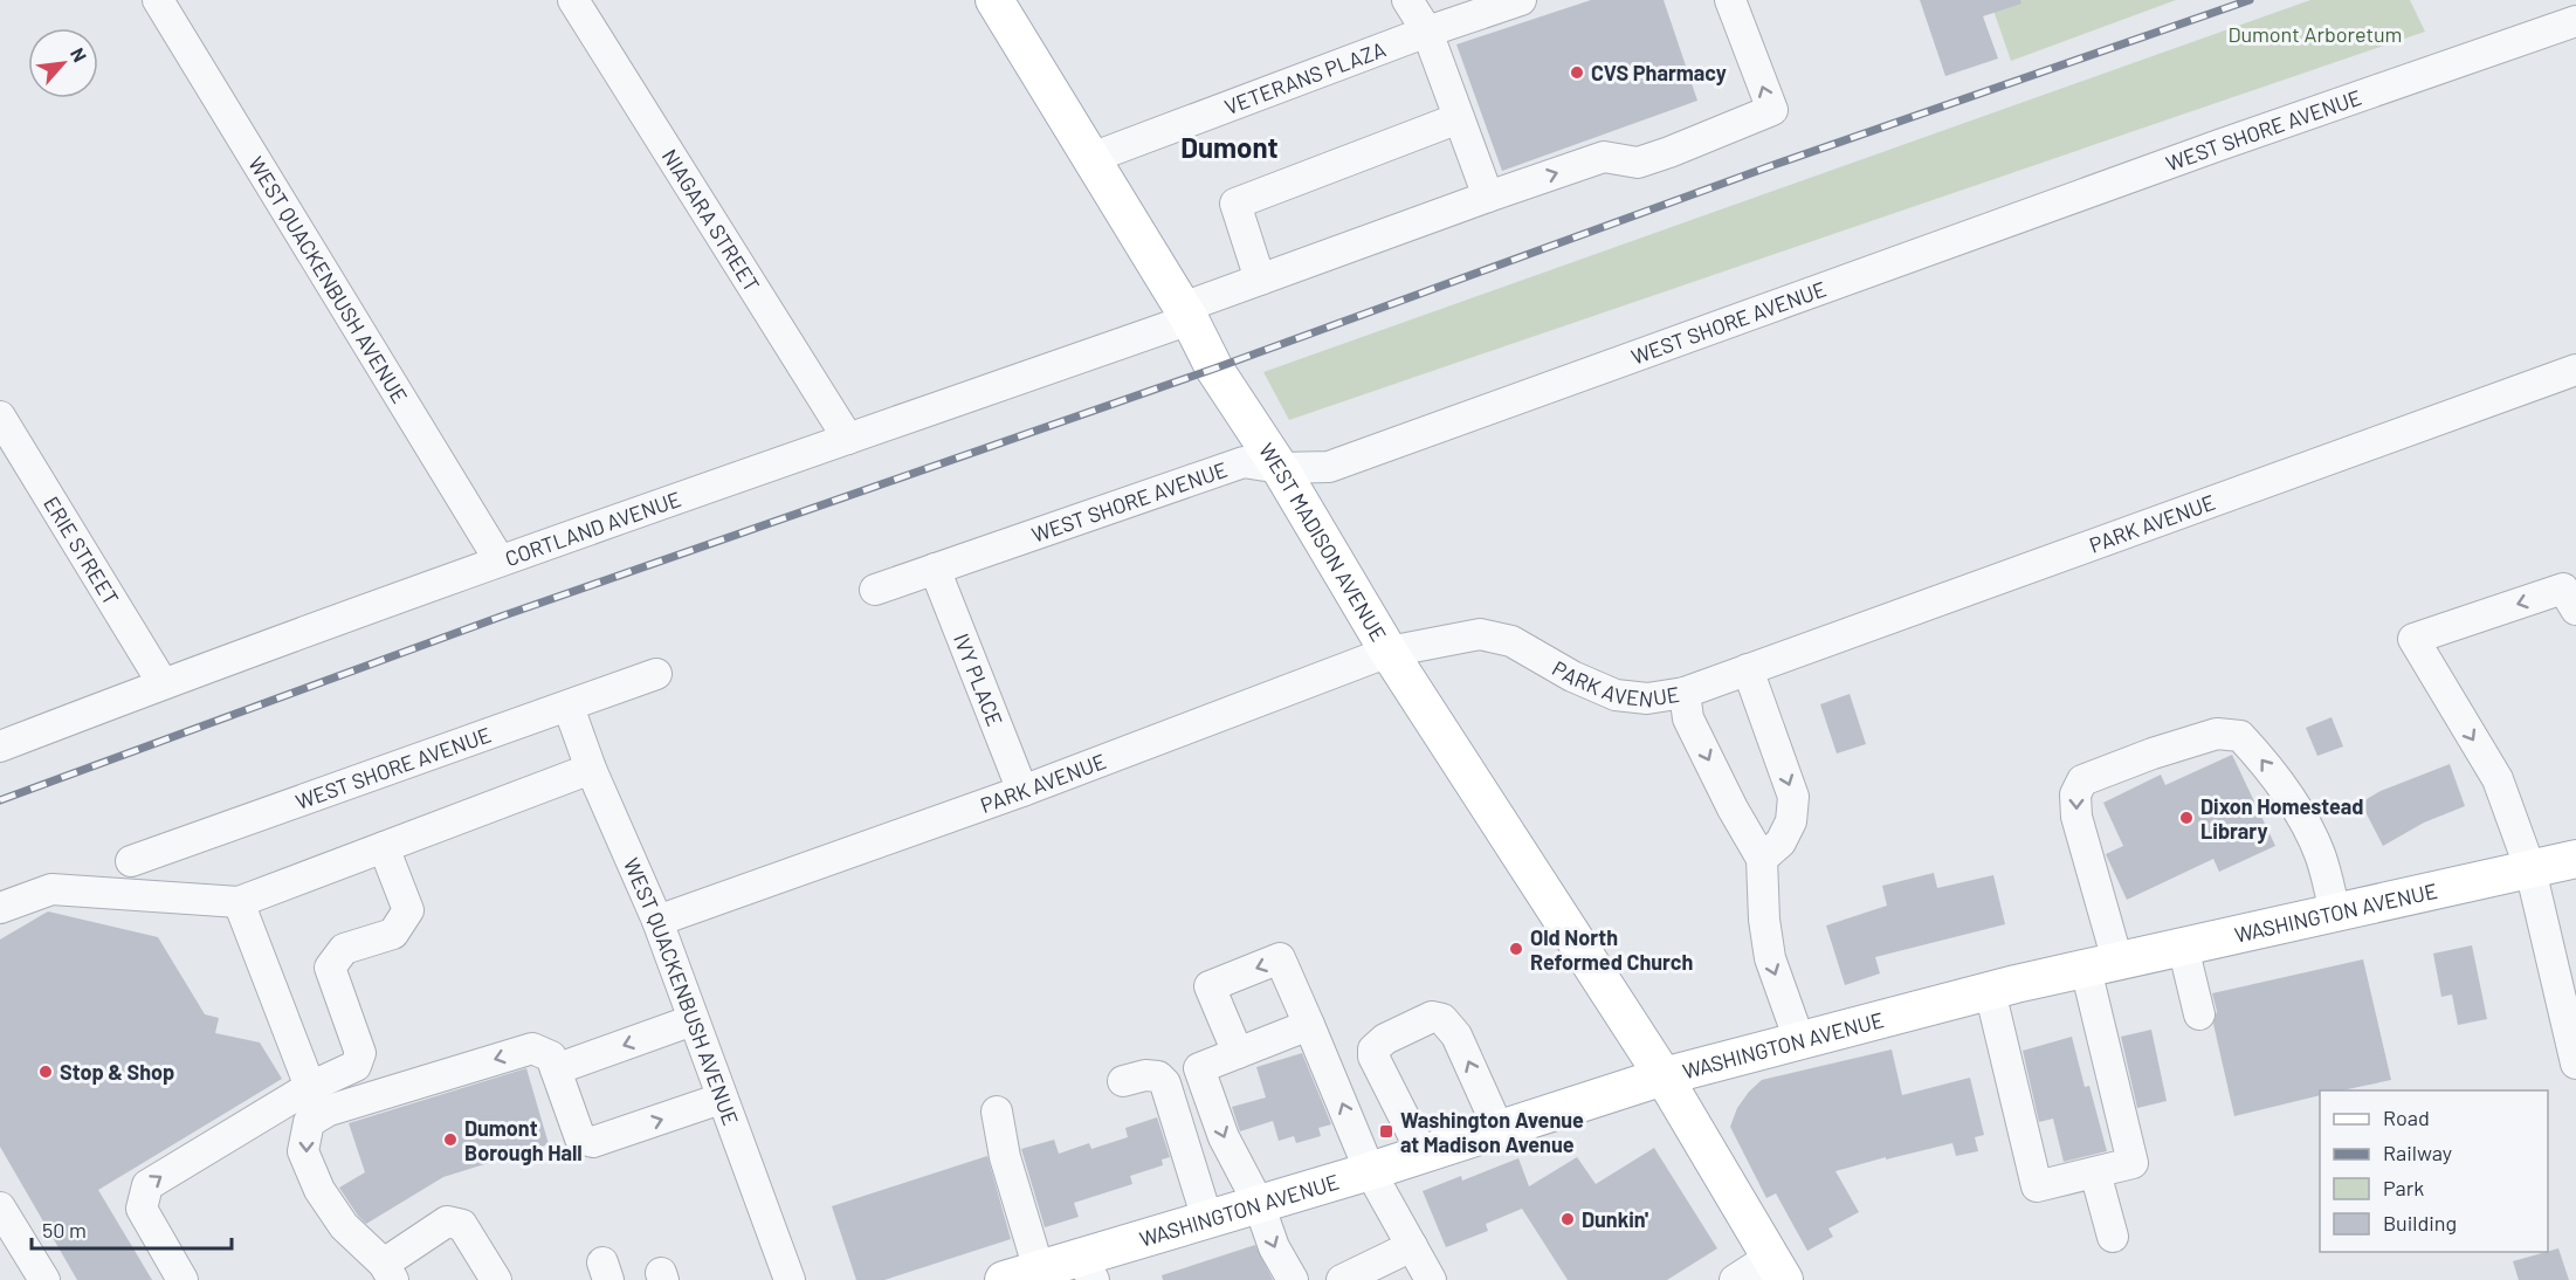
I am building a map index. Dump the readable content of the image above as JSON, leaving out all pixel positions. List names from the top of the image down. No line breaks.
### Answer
{"streets":{"main road":["WEST MADISON AVENUE","WASHINGTON AVENUE"],"street":["VETERANS PLAZA","WEST SHORE AVENUE","NIAGARA STREET","WEST QUACKENBUSH AVENUE","PARK AVENUE","CORTLAND AVENUE","ERIE STREET","IVY PLACE"]},"crossings":[["VETERANS PLAZA","WEST MADISON AVENUE"],["WEST SHORE AVENUE","WEST QUACKENBUSH AVENUE"],["WEST SHORE AVENUE","WEST MADISON AVENUE"],["WEST SHORE AVENUE","IVY PLACE"],["NIAGARA STREET","CORTLAND AVENUE"],["WEST QUACKENBUSH AVENUE","PARK AVENUE"],["WEST QUACKENBUSH AVENUE","CORTLAND AVENUE"],["PARK AVENUE","WEST MADISON AVENUE"],["PARK AVENUE","IVY PLACE"],["CORTLAND AVENUE","WEST MADISON AVENUE"],["CORTLAND AVENUE","ERIE STREET"],["WEST MADISON AVENUE","WASHINGTON AVENUE"]],"districts":["Dumont"],"parks":["Dumont Arboretum"],"places":{"other":["CVS Pharmacy","Dixon Homestead Library","Old North Reformed Church","Stop & Shop","Dumont Borough Hall","Dunkin'"],"transit":["Washington Avenue at Madison Avenue"]},"legend":["Road","Railway","Park","Building"],"scale_bar":"50 m","north":"top right"}
